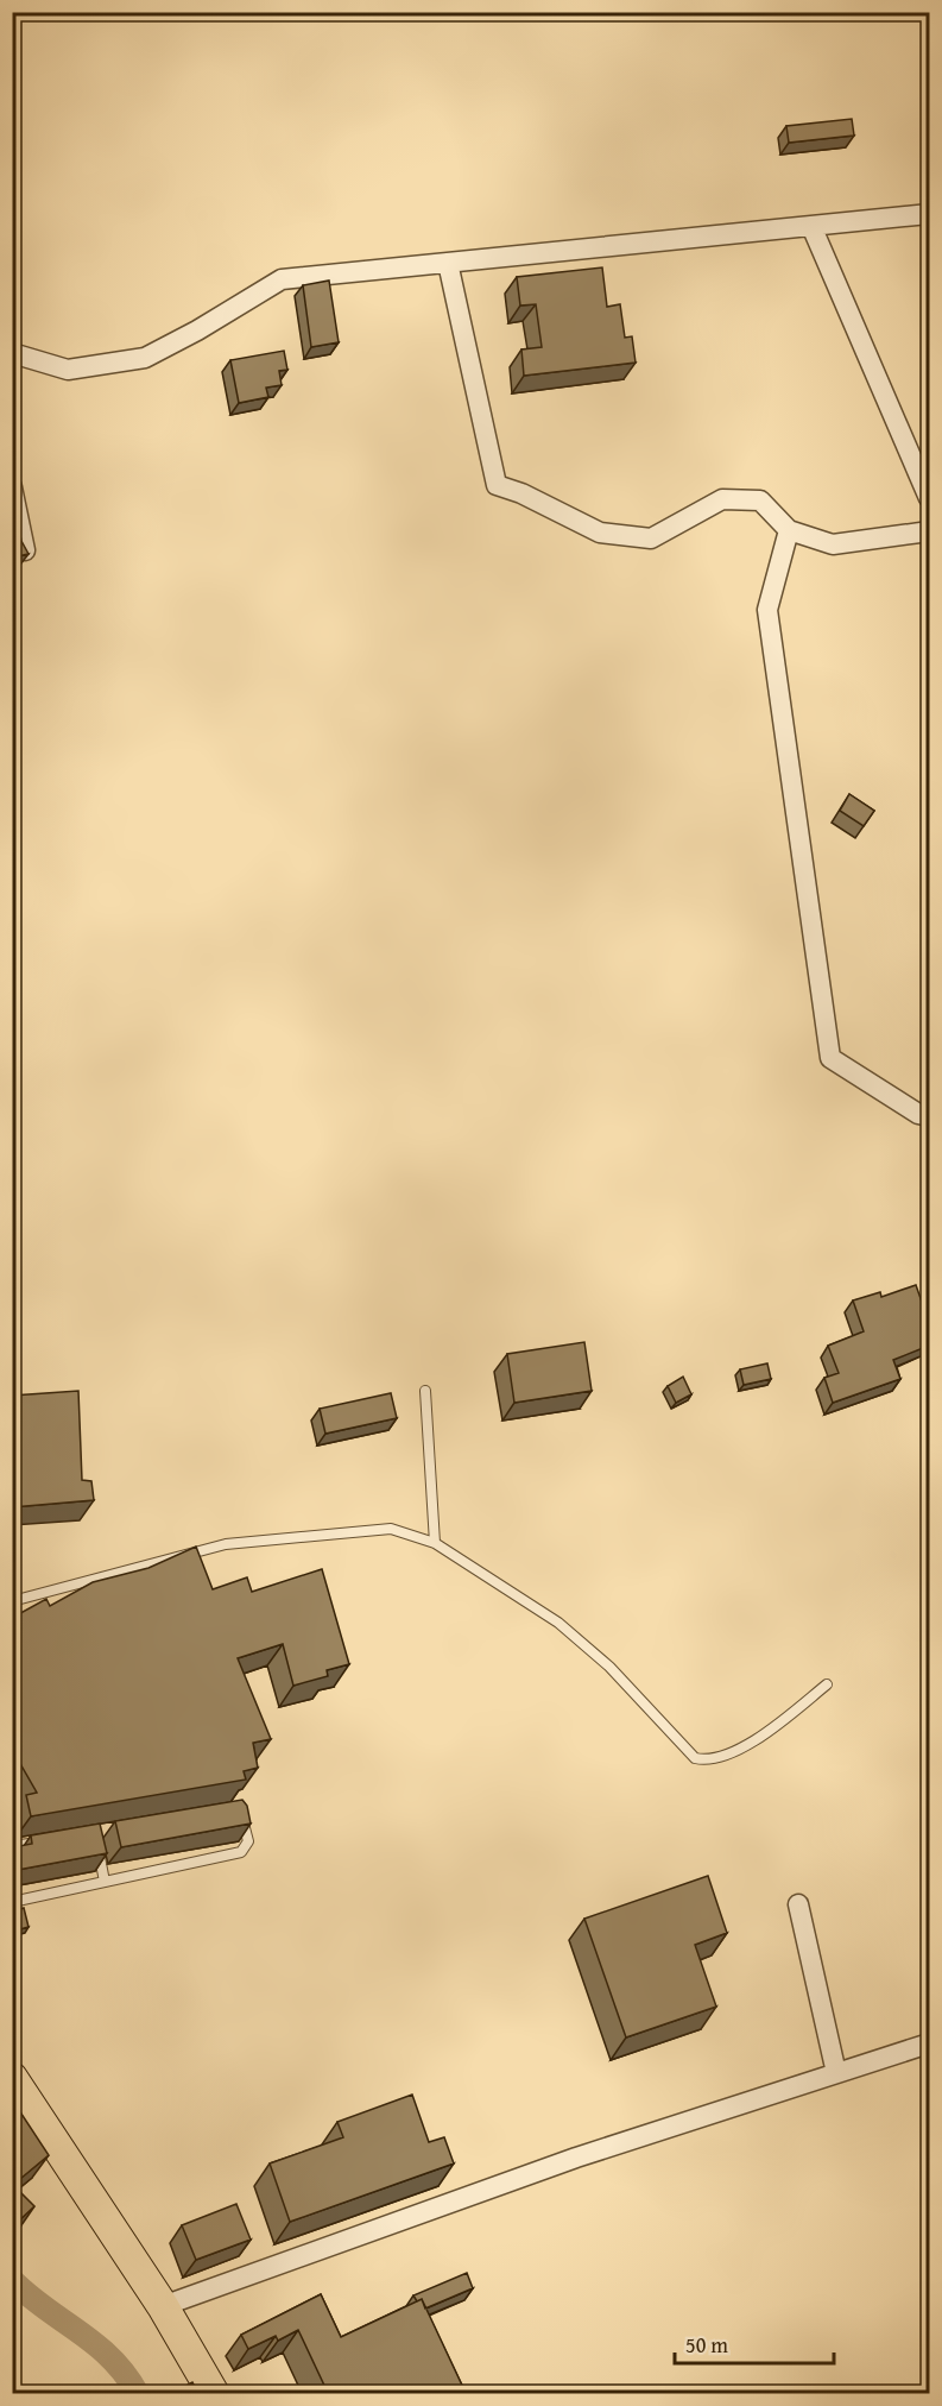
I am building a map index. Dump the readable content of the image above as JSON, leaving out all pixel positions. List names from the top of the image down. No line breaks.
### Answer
{"scale_bar":"50 m"}
